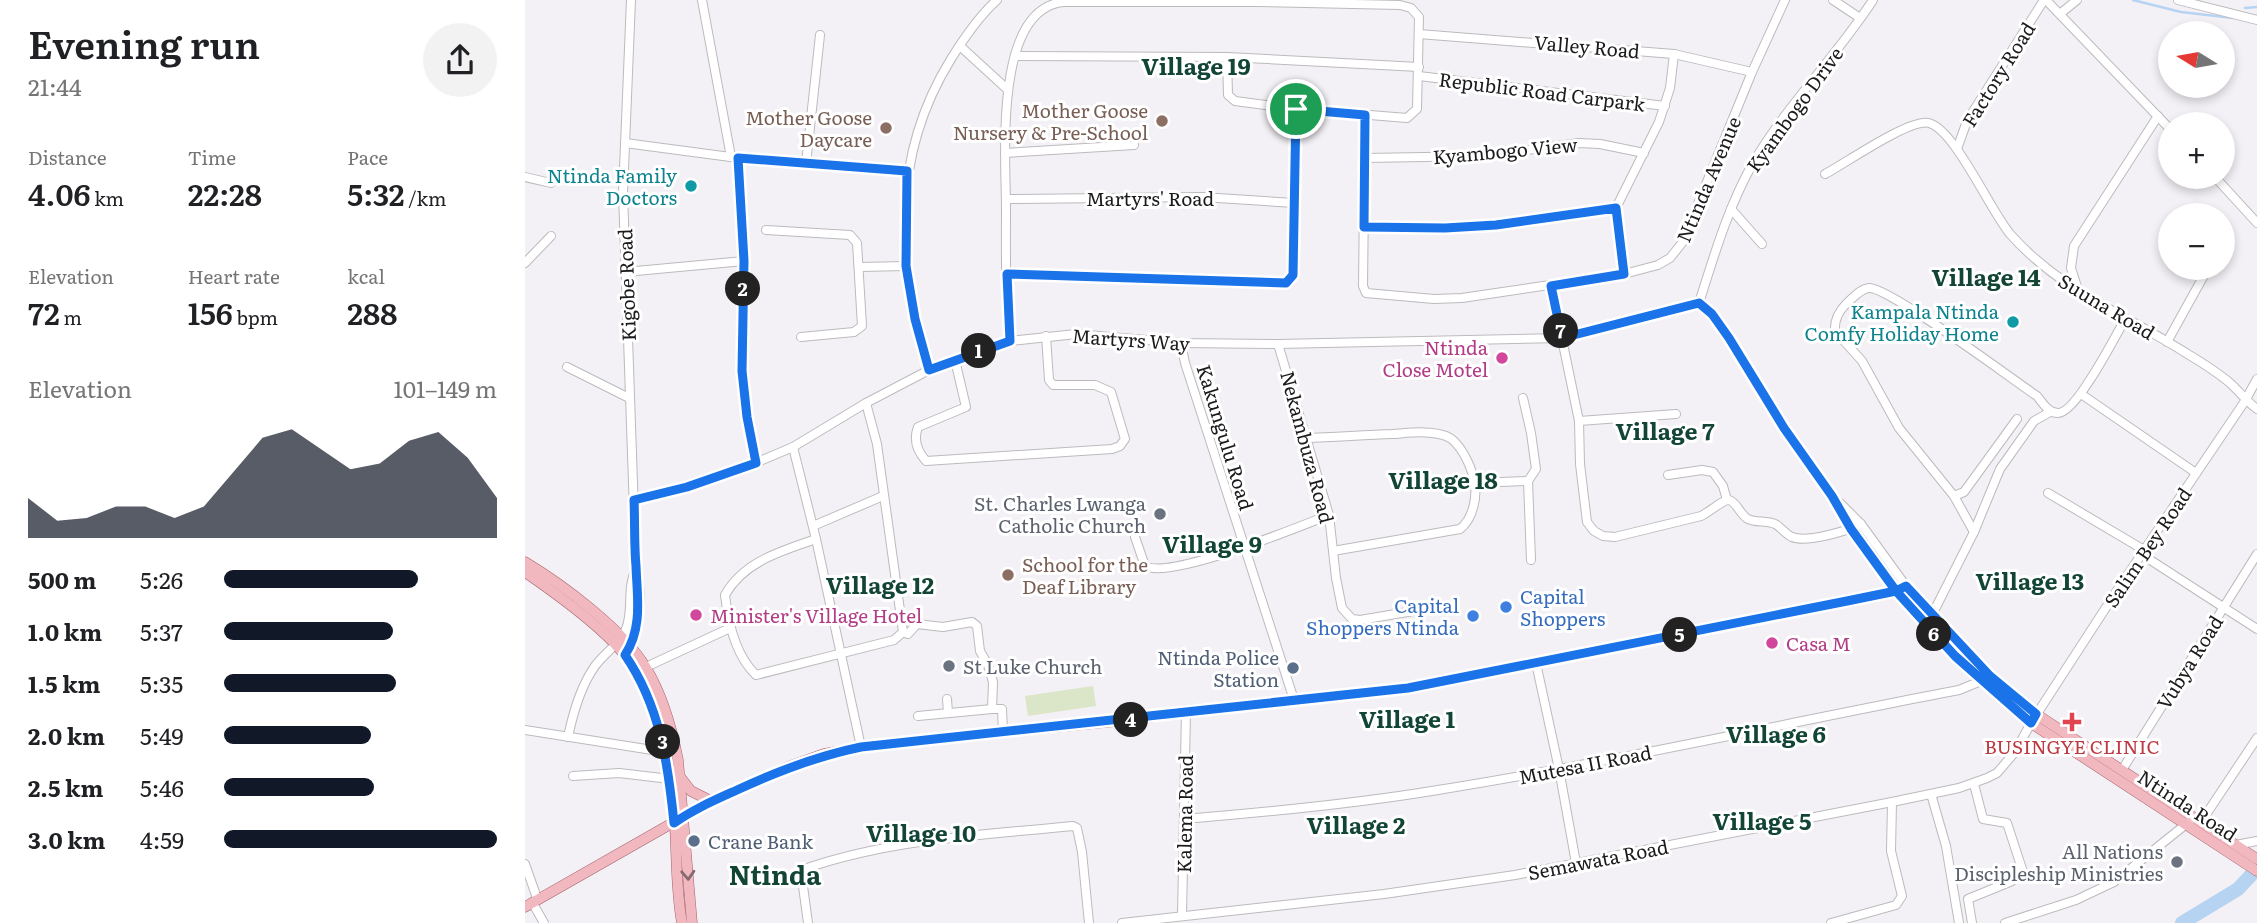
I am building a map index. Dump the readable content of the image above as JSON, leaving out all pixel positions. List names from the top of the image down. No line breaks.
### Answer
{"streets":{"main road":["Ntinda Road"],"street":["Valley Road","Factory Road","Republic Road Carpark","Kyambogo Drive","Kyambogo View","Ntinda Avenue","Martyrs' Road","Kigobe Road","Suuna Road","Martyrs Way","Kakungulu Road","Nekambuza Road","Salim Bey Road","Vubya Road","Mutesa II Road","Kalema Road","Semawata Road"]},"crossings":[["Valley Road","Ntinda Avenue"],["Factory Road","Suuna Road"],["Kyambogo Drive","Martyrs Way"],["Kigobe Road","Martyrs Way"],["Suuna Road","Salim Bey Road"],["Martyrs Way","Kakungulu Road"],["Martyrs Way","Nekambuza Road"],["Salim Bey Road","Ntinda Road"],["Salim Bey Road","Semawata Road"],["Vubya Road","Ntinda Road"],["Mutesa II Road","Ntinda Road"],["Mutesa II Road","Kalema Road"],["Ntinda Road","Semawata Road"],["Kalema Road","Semawata Road"]],"districts":["Village 19","Village 14","Village 7","Village 18","Village 9","Village 13","Village 12","Village 1","Village 6","Village 5","Village 2","Village 10","Ntinda"],"places":{"other":["Mother Goose Nursery & Pre-School","Mother Goose Daycare","Ntinda Family Doctors","Kampala Ntinda Comfy Holiday Home","Ntinda Close Motel","St. Charles Lwanga Catholic Church","School for the Deaf Library","Capital Shoppers","Minister's Village Hotel","Capital Shoppers Ntinda","Casa M","St Luke Church","Ntinda Police Station","Crane Bank","All Nations Discipleship Ministries"],"health":["BUSINGYE CLINIC"]},"north":"left","page":{"heading":["Evening run","21:44"],"map_buttons":["+","−"],"stats":[["Distance","4.06 km"],["Time","22:28"],["Pace","5:32 /km"],["Elevation","72 m"],["Heart rate","156 bpm"],["kcal","288"]],"pins":["2","7","1","6","5","4","3"],"chart":["Elevation","101–149 m"],"list":[{"name":"500 m","note":"5:26"},{"name":"1.0 km","note":"5:37"},{"name":"1.5 km","note":"5:35"},{"name":"2.0 km","note":"5:49"},{"name":"2.5 km","note":"5:46"},{"name":"3.0 km","note":"4:59"}]}}
